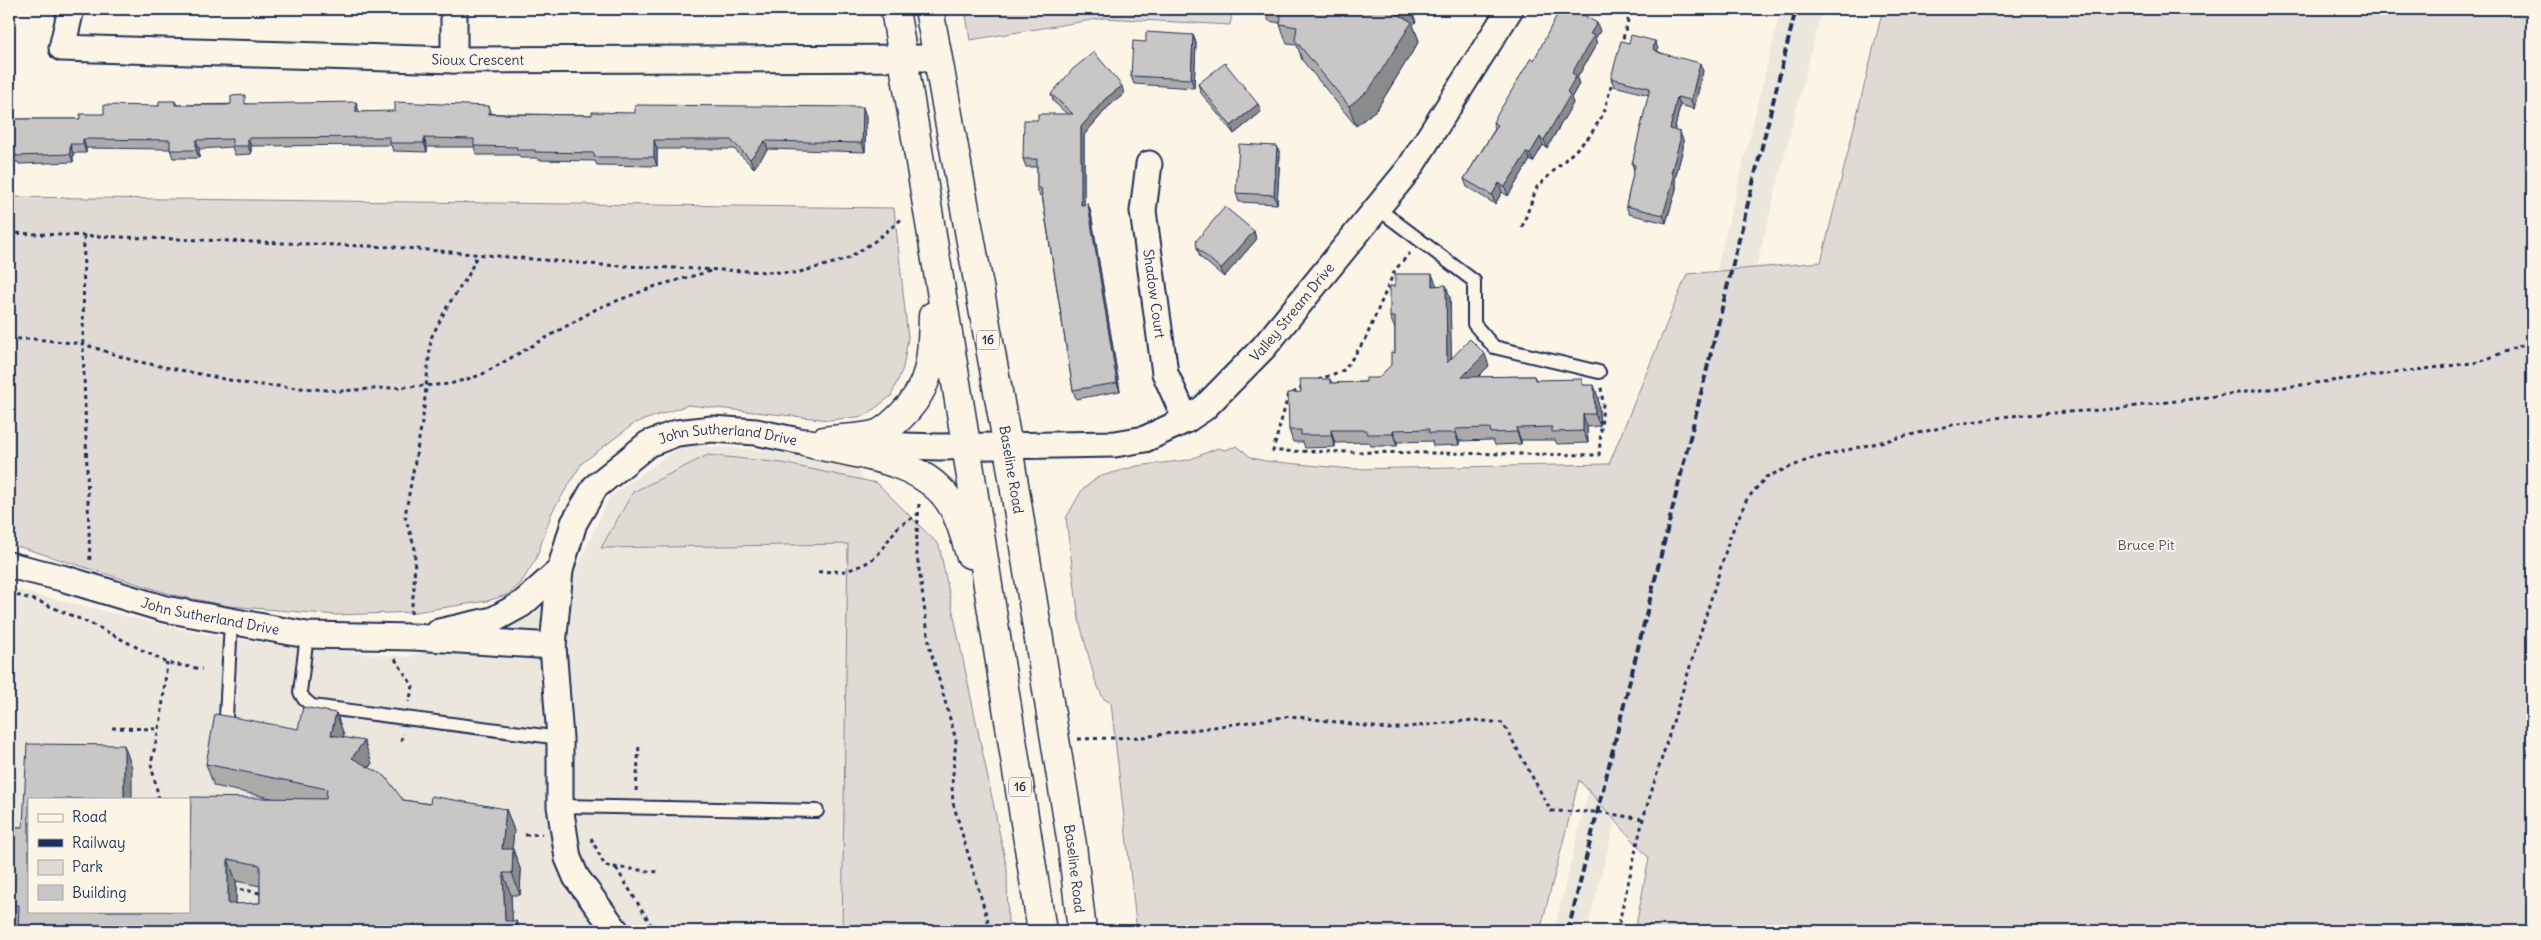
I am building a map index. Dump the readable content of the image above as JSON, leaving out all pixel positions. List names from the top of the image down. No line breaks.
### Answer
{"streets":{"main road":["16","Baseline Road"],"street":["Sioux Crescent","Shadow Court","Valley Stream Drive","John Sutherland Drive"]},"crossings":[["Sioux Crescent","16"],["Sioux Crescent","Baseline Road"],["Shadow Court","Valley Stream Drive"],["Valley Stream Drive","16"],["Valley Stream Drive","John Sutherland Drive"],["Valley Stream Drive","Baseline Road"],["16","John Sutherland Drive"]],"parks":["Bruce Pit"],"legend":["Road","Railway","Park","Building"]}
